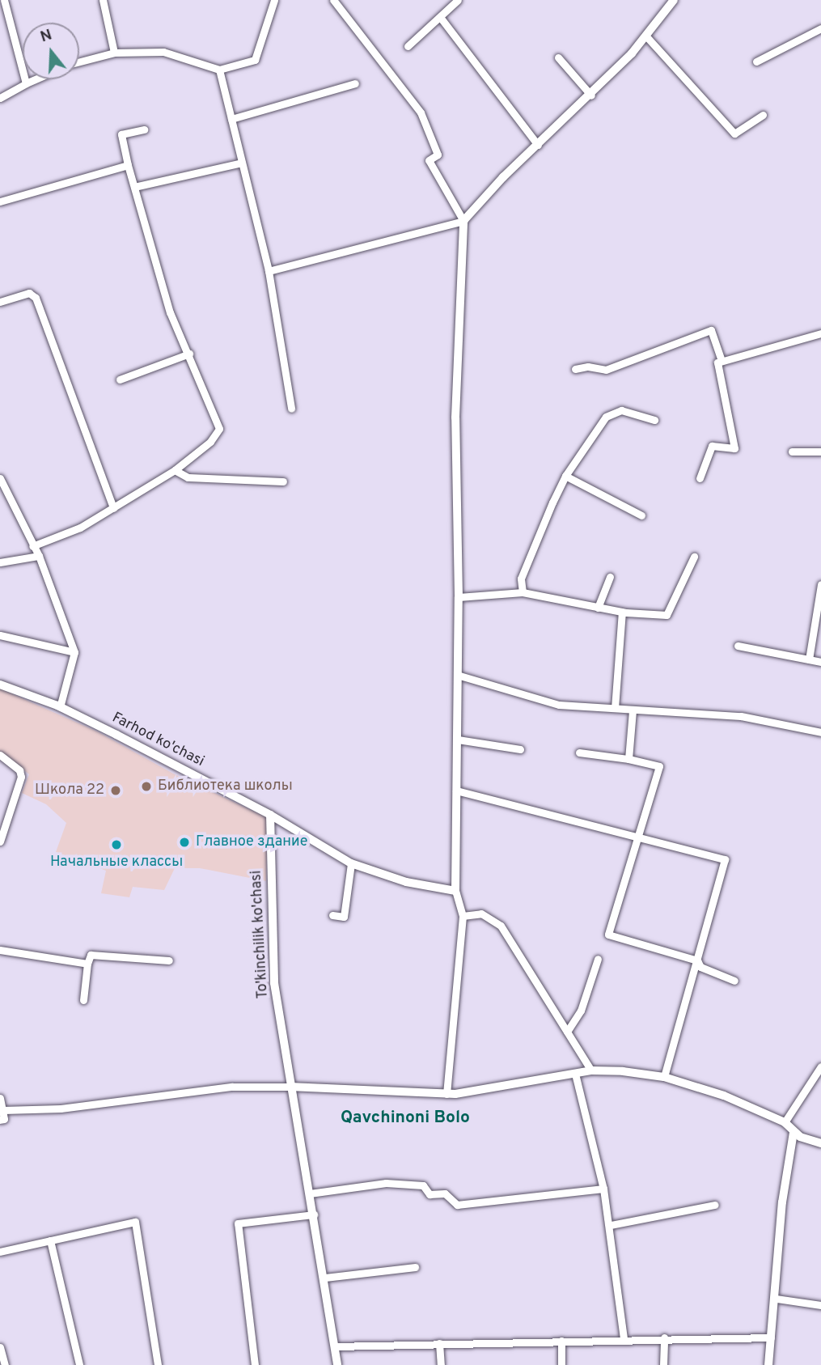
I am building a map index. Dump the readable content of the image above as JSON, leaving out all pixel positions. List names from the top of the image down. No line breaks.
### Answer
{"streets":{"street":["Farhod ko'chasi","To'kinchilik ko'chasi"]},"crossings":[["Farhod ko'chasi","To'kinchilik ko'chasi"]],"districts":["Qavchinoni Bolo"],"places":["Библиотека школы","Школа 22","Главное здание","Начальные классы"],"north":"top"}
